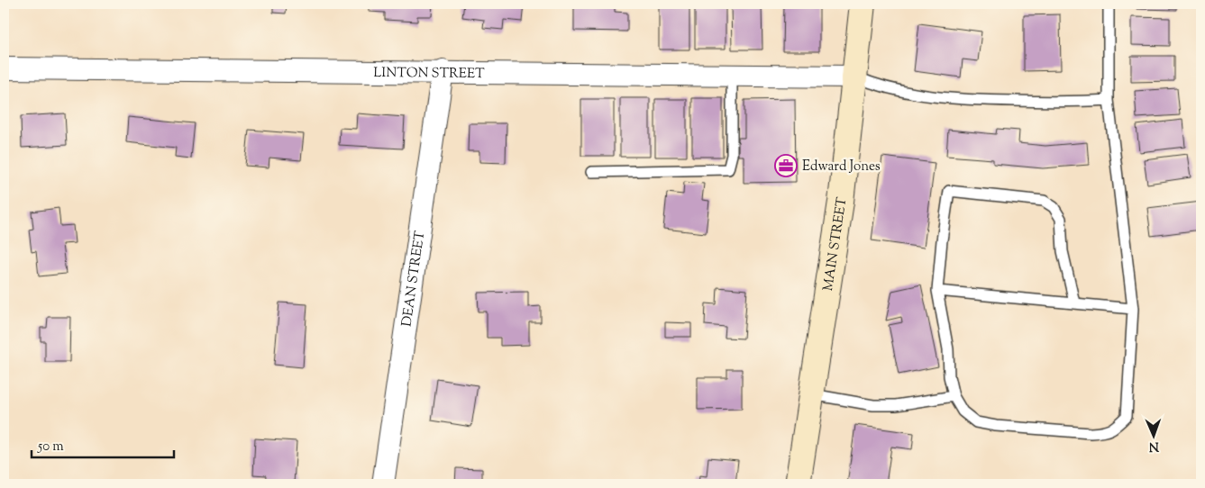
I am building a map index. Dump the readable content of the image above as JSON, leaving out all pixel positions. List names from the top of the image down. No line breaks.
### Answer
{"streets":{"main road":["MAIN STREET"],"street":["LINTON STREET","DEAN STREET"]},"crossings":[["LINTON STREET","MAIN STREET"],["LINTON STREET","DEAN STREET"]],"places":{"office":["Edward Jones"]},"scale_bar":"50 m","north":"bottom"}
